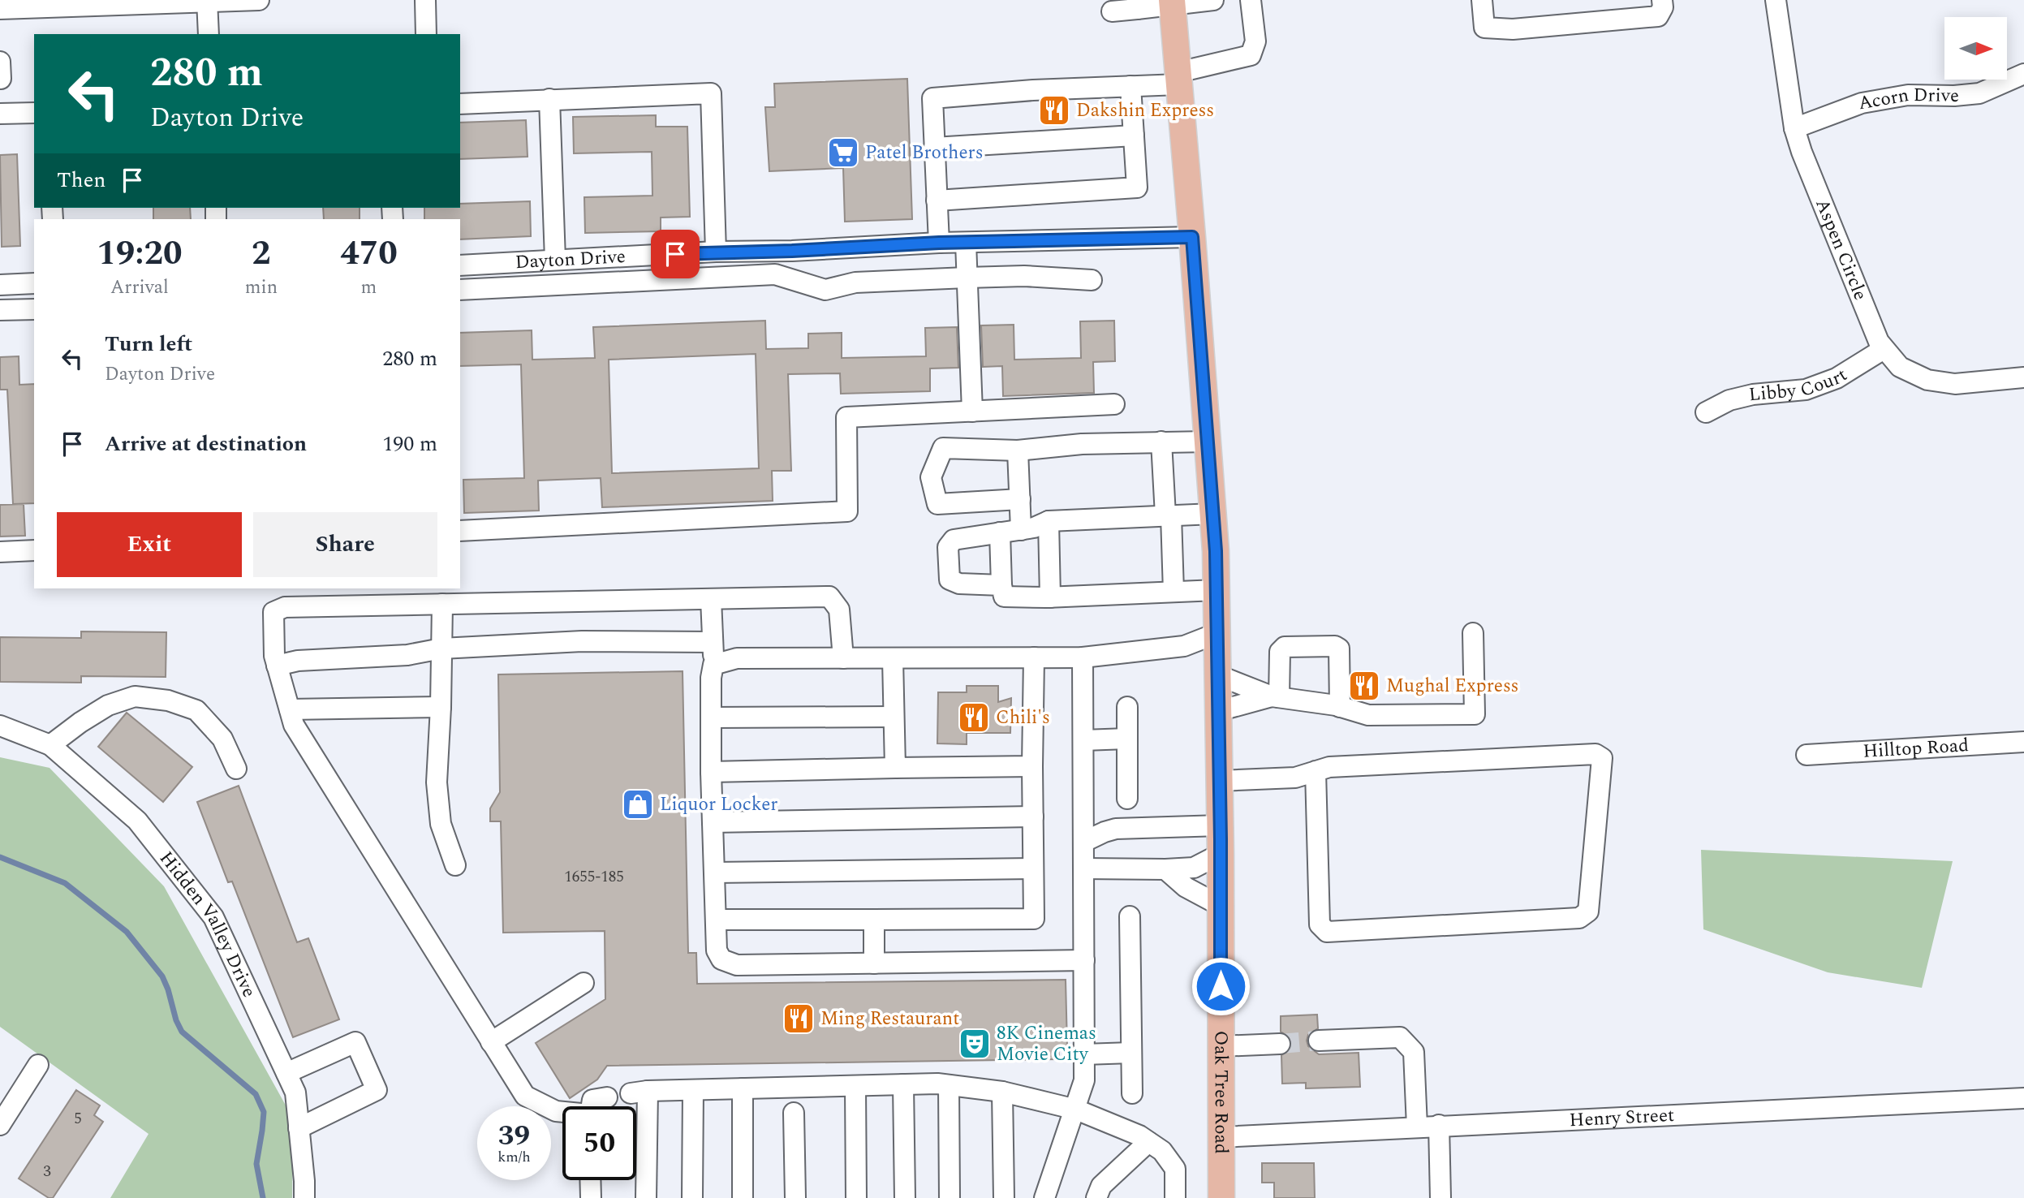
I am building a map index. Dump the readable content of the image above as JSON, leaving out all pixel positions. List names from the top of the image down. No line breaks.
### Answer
{"streets":{"main road":["Oak Tree Road"],"street":["Acorn Drive","Aspen Circle","Dayton Drive","Libby Court","Hilltop Road","Hidden Valley Drive","Henry Street"]},"crossings":[["Acorn Drive","Aspen Circle"],["Aspen Circle","Libby Court"],["Dayton Drive","Oak Tree Road"],["Oak Tree Road","Henry Street"]],"places":{"restaurant":["Dakshin Express","Mughal Express","Chili's","Ming Restaurant"],"supermarket":["Patel Brothers"],"shop":["Liquor Locker"],"theatre":["8K Cinemas Movie City"]},"house_numbers":["1655-185","5","3"],"north":"right","page":{"turn":["280 m","Dayton Drive"],"then":"Then","eta":["19:20","Arrival","2","min","470","m"],"list":[{"name":"Turn left","note":"Dayton Drive","value":"280 m"},{"name":"Arrive at destination","value":"190 m"}],"buttons":["Exit","Share"],"speed":"39 km/h","limit":"50"}}
